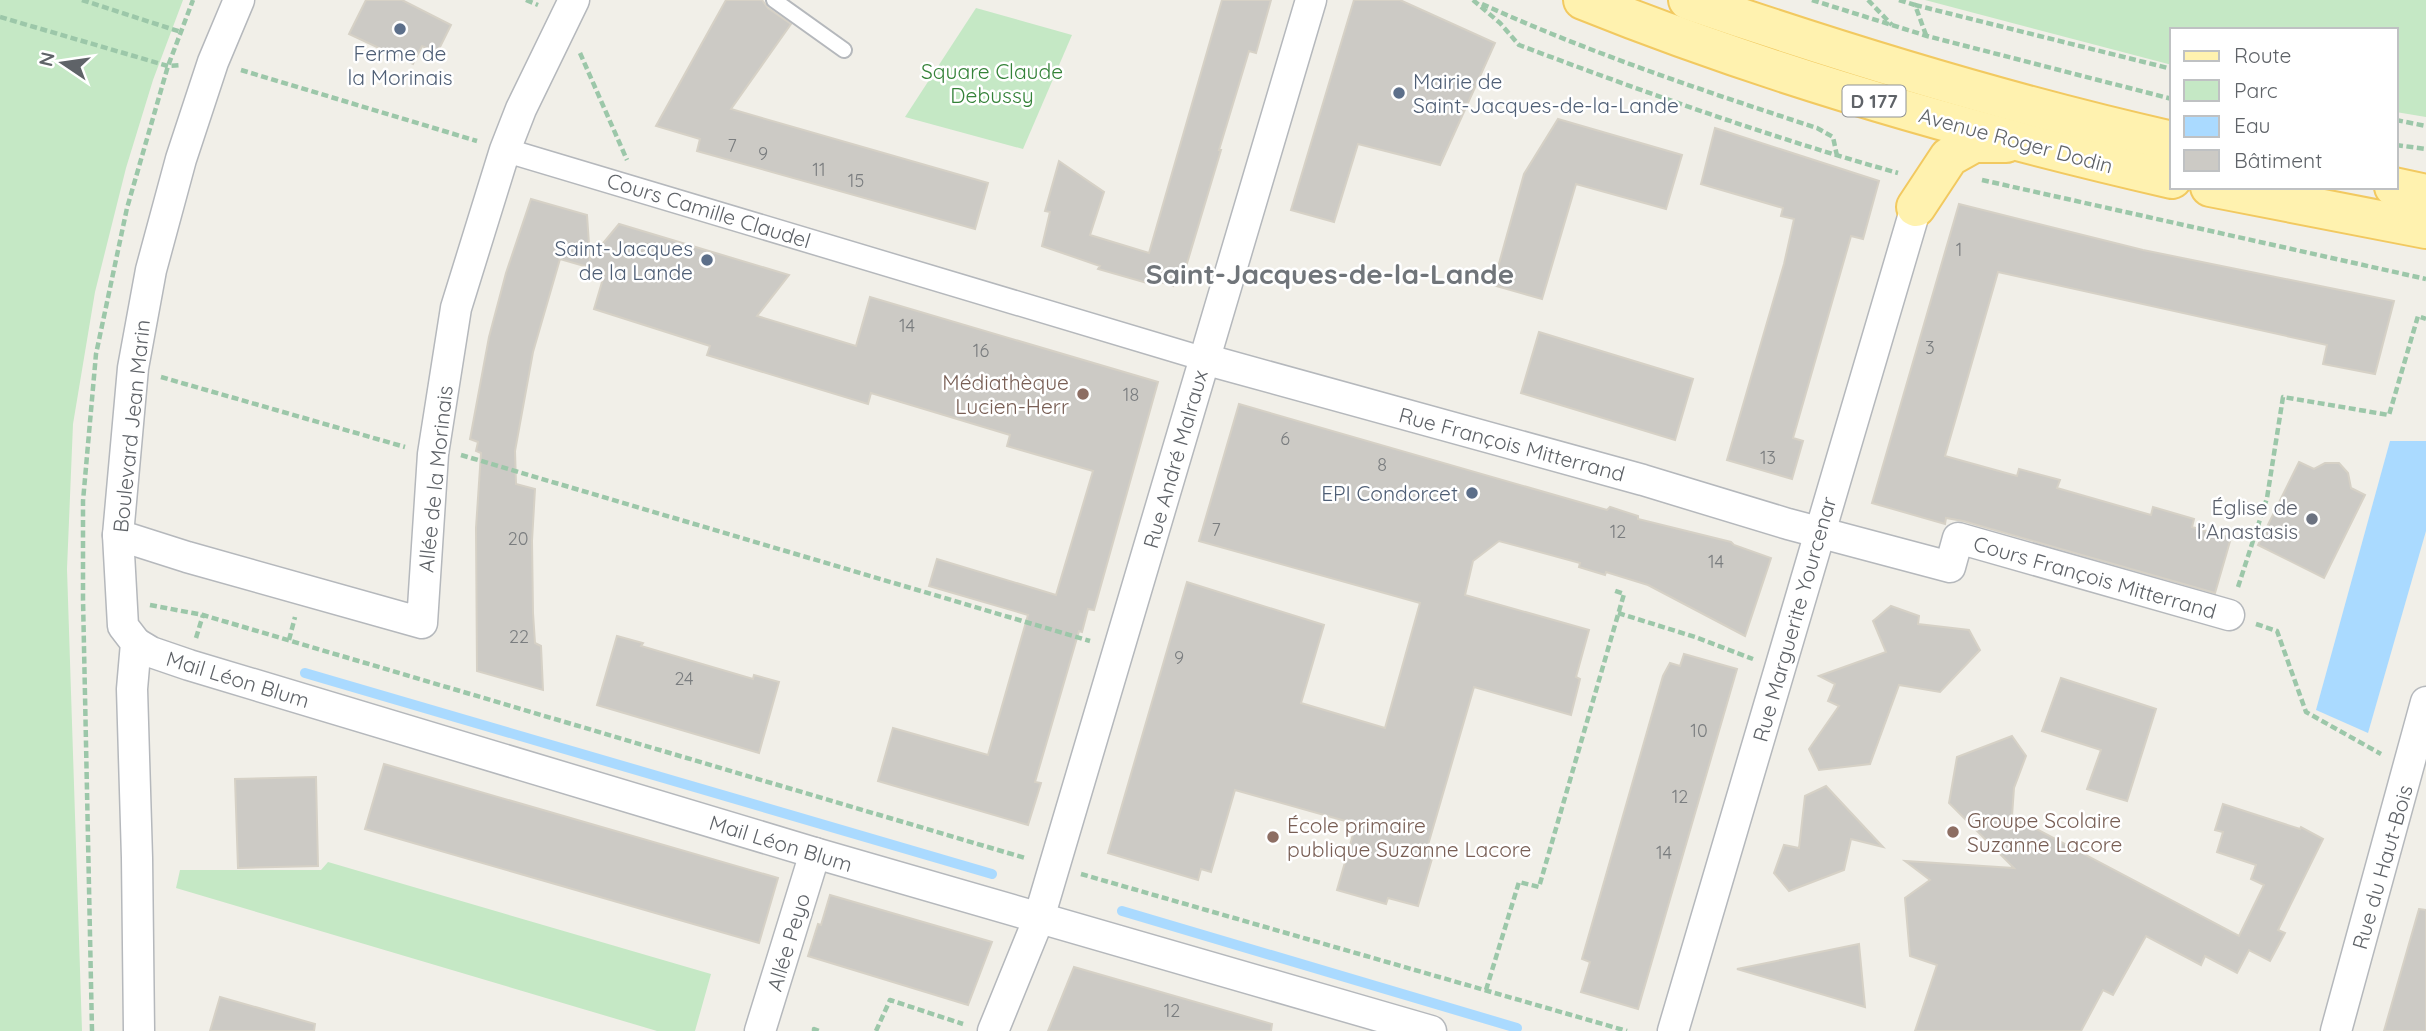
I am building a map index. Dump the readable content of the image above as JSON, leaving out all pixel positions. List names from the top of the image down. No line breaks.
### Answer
{"streets":{"main road":["D 177","Avenue Roger Dodin"],"street":["Cours Camille Claudel","Boulevard Jean Marin","Rue François Mitterrand","Rue André Malraux","Allée de la Morinais","Cours François Mitterrand","Rue Marguerite Yourcenar","Mail Léon Blum","Rue du Haut-Bois","Allée Peyo"]},"crossings":[["Cours Camille Claudel","Rue François Mitterrand"],["Cours Camille Claudel","Rue André Malraux"],["Cours Camille Claudel","Allée de la Morinais"],["Boulevard Jean Marin","Allée de la Morinais"],["Boulevard Jean Marin","Mail Léon Blum"],["Rue François Mitterrand","Rue André Malraux"],["Rue François Mitterrand","Cours François Mitterrand"],["Rue François Mitterrand","Rue Marguerite Yourcenar"],["Rue André Malraux","Mail Léon Blum"],["Cours François Mitterrand","Rue Marguerite Yourcenar"],["Mail Léon Blum","Allée Peyo"]],"districts":["Saint-Jacques-de-la-Lande"],"parks":["Square Claude Debussy"],"places":["Ferme de la Morinais","Mairie de Saint-Jacques-de-la-Lande","Saint-Jacques de la Lande","Médiathèque Lucien-Herr","EPI Condorcet","Église de l’Anastasis","Groupe Scolaire Suzanne Lacore","École primaire publique Suzanne Lacore"],"house_numbers":["7","9","11","15","1","14","3","16","18","6","13","8","7","12","20","14","22","9","24","10","12","14","12"],"legend":["Route","Parc","Eau","Bâtiment"],"north":"left"}
